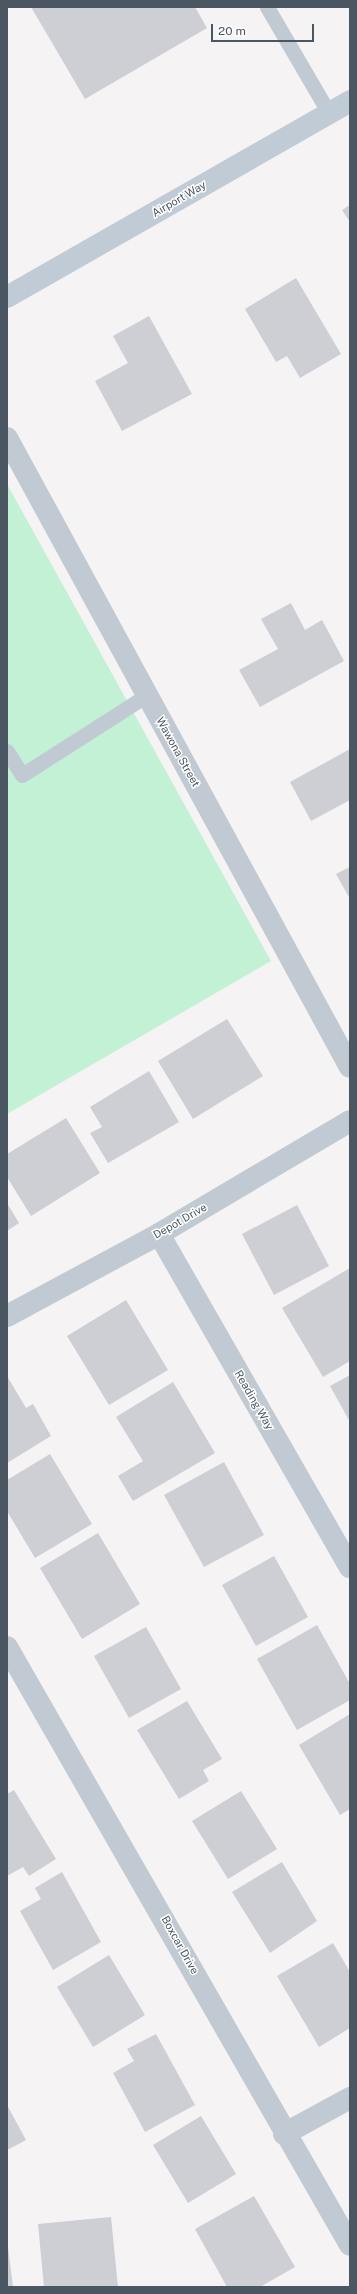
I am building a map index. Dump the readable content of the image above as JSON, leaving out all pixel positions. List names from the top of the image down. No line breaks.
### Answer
{"streets":{"main road":["Airport Way"],"street":["Wawona Street","Depot Drive","Reading Way","Boxcar Drive"]},"crossings":[["Depot Drive","Reading Way"]],"scale_bar":"20 m"}
